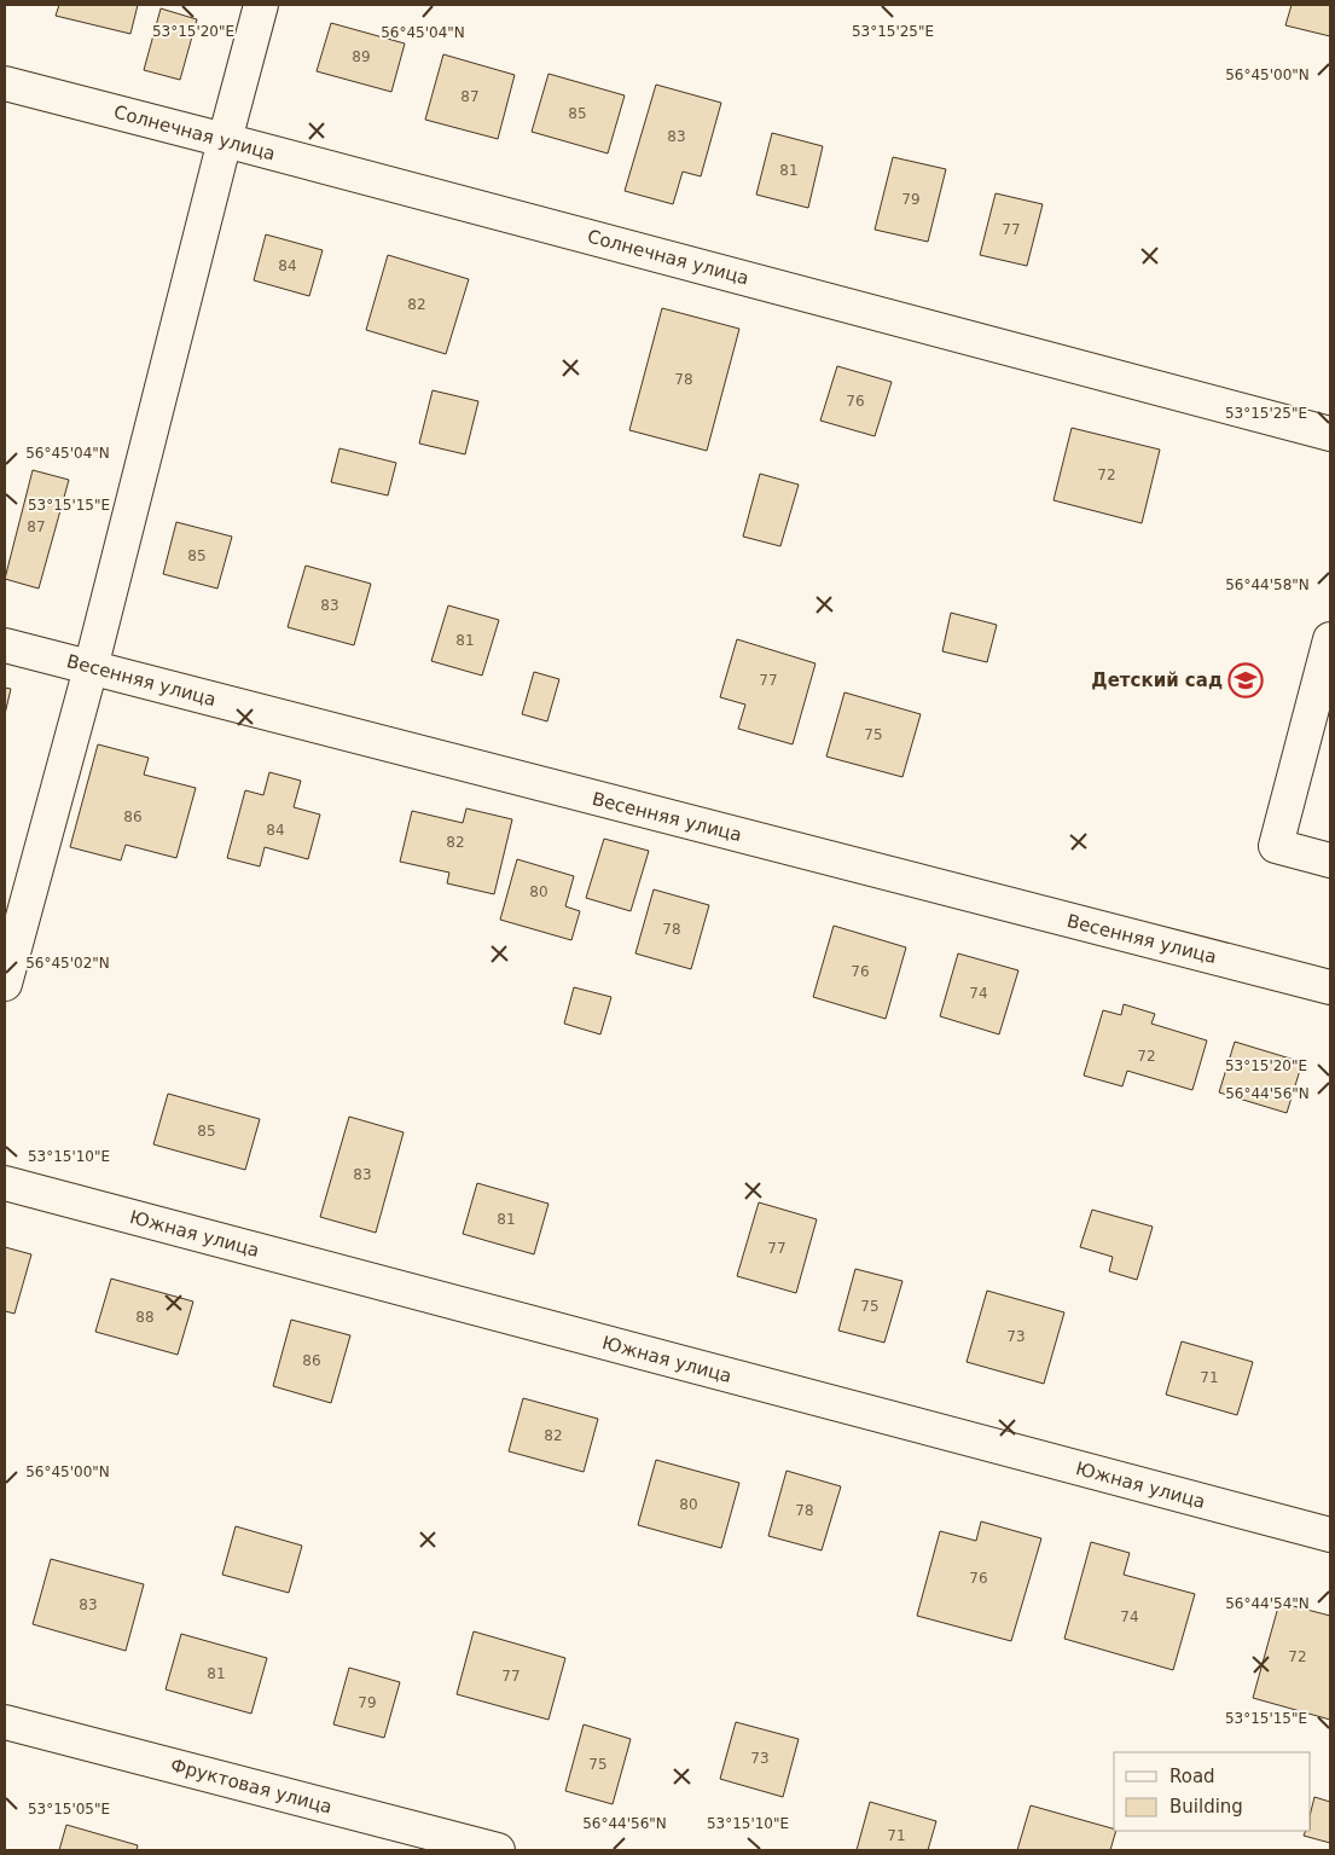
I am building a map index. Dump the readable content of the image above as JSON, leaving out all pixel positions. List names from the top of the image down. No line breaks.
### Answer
{"streets":{"street":["Солнечная улица","Весенняя улица","Южная улица","Фруктовая улица"]},"places":{"school or university":["Детский сад"]},"house_numbers":["89","87","85","83","81","79","77","84","82","78","76","72","87","85","83","81","77","75","86","84","82","80","78","76","74","72","85","83","81","77","75","88","73","86","71","82","80","78","76","83","74","72","81","77","79","73","75","71"],"legend":["Road","Building"],"coordinates":["53°15'20\"E","53°15'25\"E","56°45'04\"N","56°45'00\"N","53°15'15\"E","56°44'58\"N","56°45'02\"N","56°44'56\"N","53°15'10\"E","56°44'54\"N","53°15'05\"E"]}
